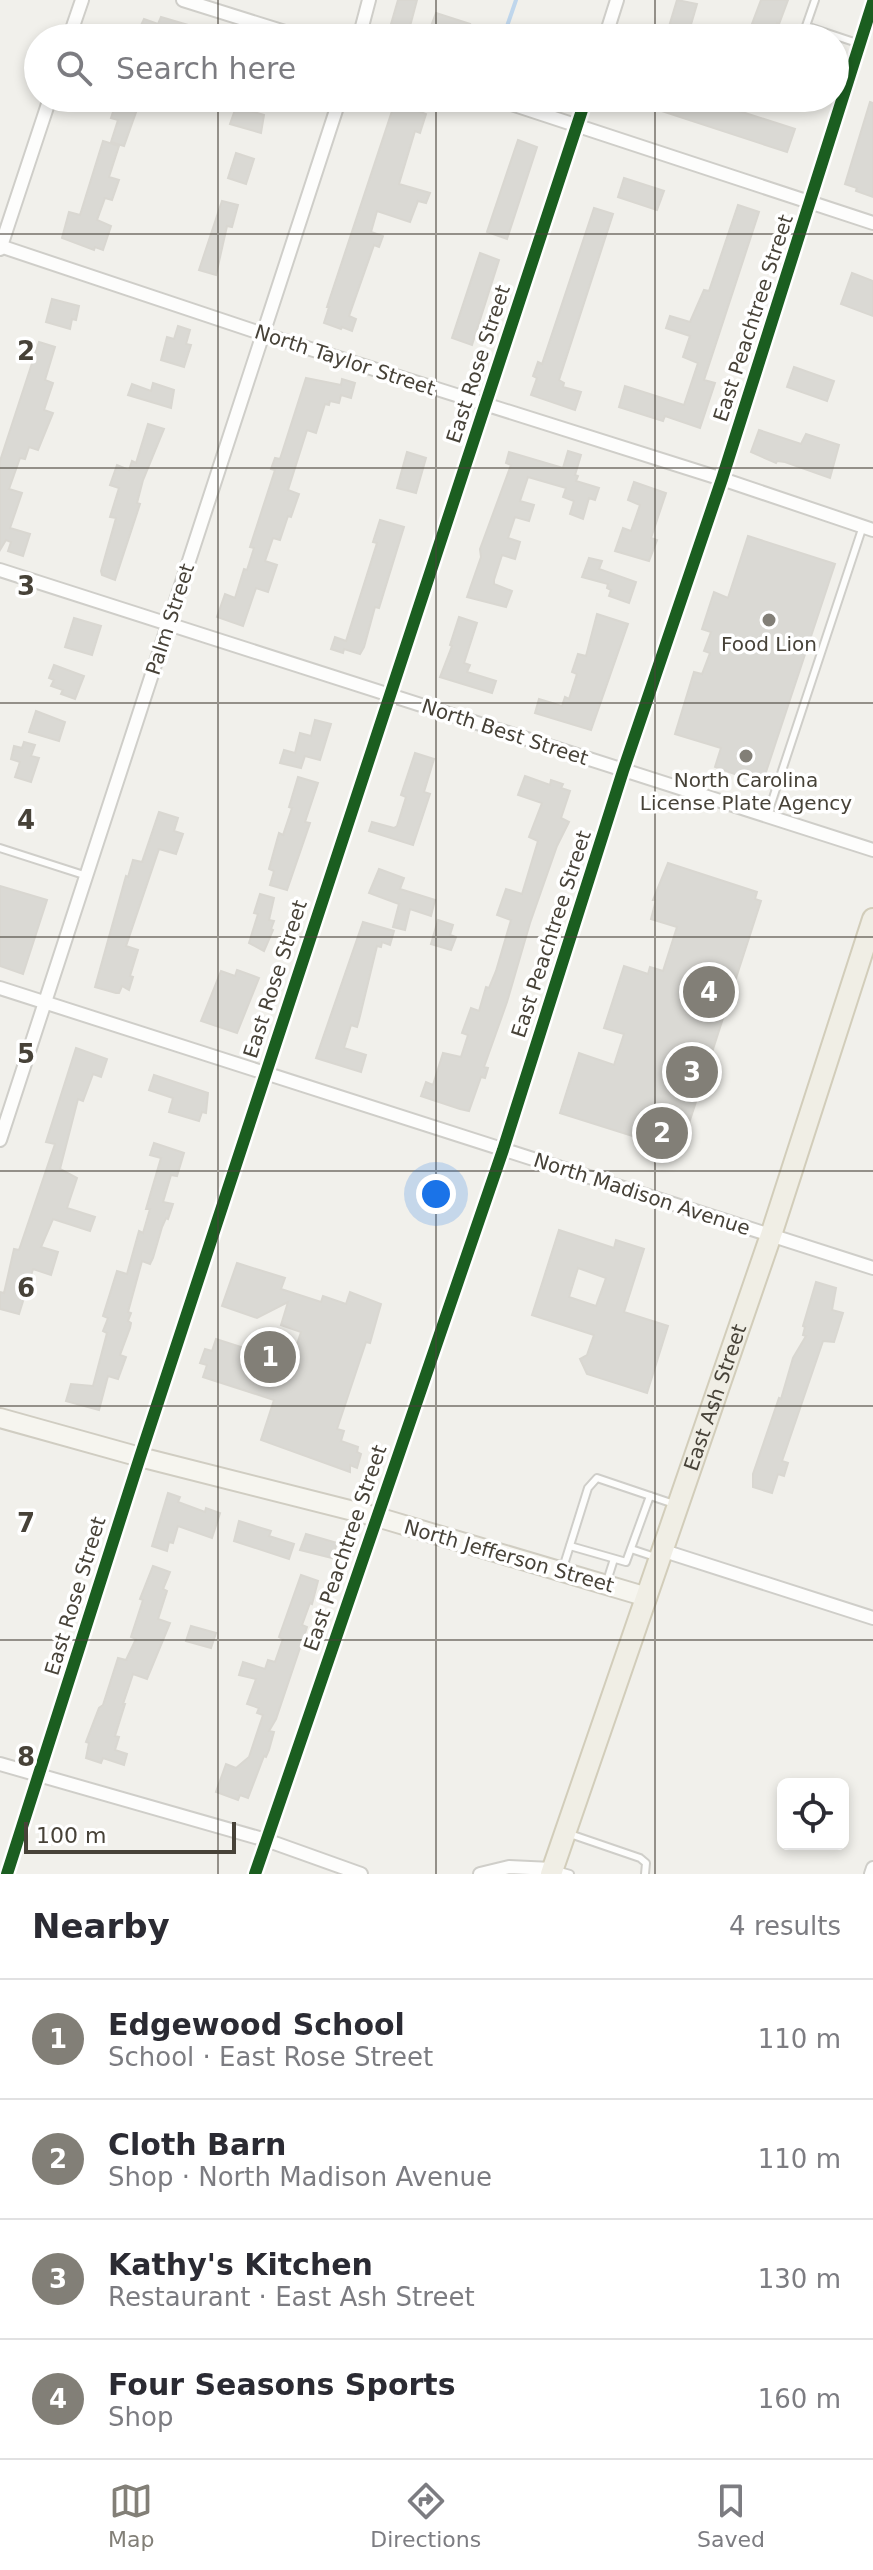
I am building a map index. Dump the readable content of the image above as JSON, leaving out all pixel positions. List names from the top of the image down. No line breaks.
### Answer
{"streets":{"main road":["East Ash Street"],"street":["East Peachtree Street","North Taylor Street","East Rose Street","Palm Street","North Best Street","North Madison Avenue","North Jefferson Street"]},"crossings":[["East Peachtree Street","North Taylor Street"],["East Peachtree Street","North Best Street"],["East Peachtree Street","North Madison Avenue"],["East Peachtree Street","North Jefferson Street"],["North Taylor Street","East Rose Street"],["North Taylor Street","Palm Street"],["East Rose Street","North Best Street"],["East Rose Street","North Madison Avenue"],["East Rose Street","North Jefferson Street"],["Palm Street","North Best Street"],["Palm Street","North Madison Avenue"],["North Madison Avenue","East Ash Street"],["East Ash Street","North Jefferson Street"]],"places":["Food Lion","North Carolina License Plate Agency"],"scale_bar":"100 m","page":{"search":"Search here","pins":["4","3","2","1"],"scale":"100 m","heading":["Nearby","4 results"],"list":[{"mark":"1","name":"Edgewood School","note":"School · East Rose Street","value":"110 m"},{"mark":"2","name":"Cloth Barn","note":"Shop · North Madison Avenue","value":"110 m"},{"mark":"3","name":"Kathy's Kitchen","note":"Restaurant · East Ash Street","value":"130 m"},{"mark":"4","name":"Four Seasons Sports","note":"Shop","value":"160 m"}],"nav":["Map","Directions","Saved"]},"grid":{"rows":["2","3","4","5","6","7","8"]}}
